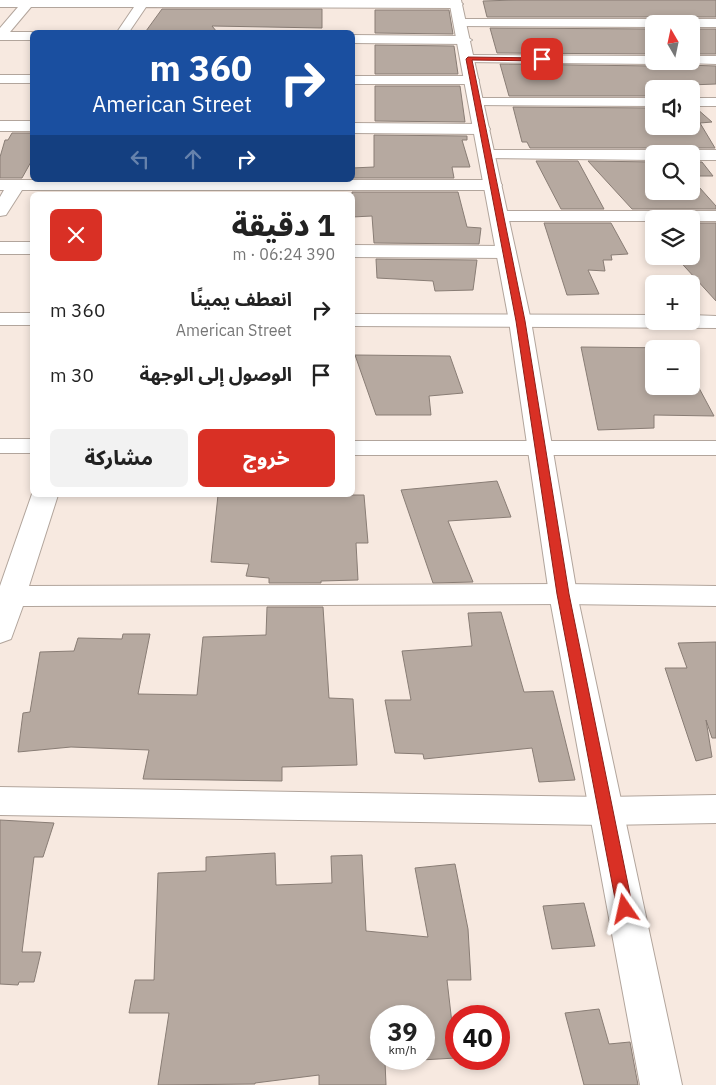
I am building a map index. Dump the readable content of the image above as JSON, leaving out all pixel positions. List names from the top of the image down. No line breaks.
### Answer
{"north":"top","page":{"map_buttons":["+","−"],"turn":["360 m","American Street"],"heading":["1 دقيقة","390 m · 06:24"],"list":[{"name":"انعطف يمينًا","note":"American Street","value":"360 m"},{"name":"الوصول إلى الوجهة","value":"30 m"}],"buttons":["خروج","مشاركة"],"speed":"39 km/h","limit":"40"}}
